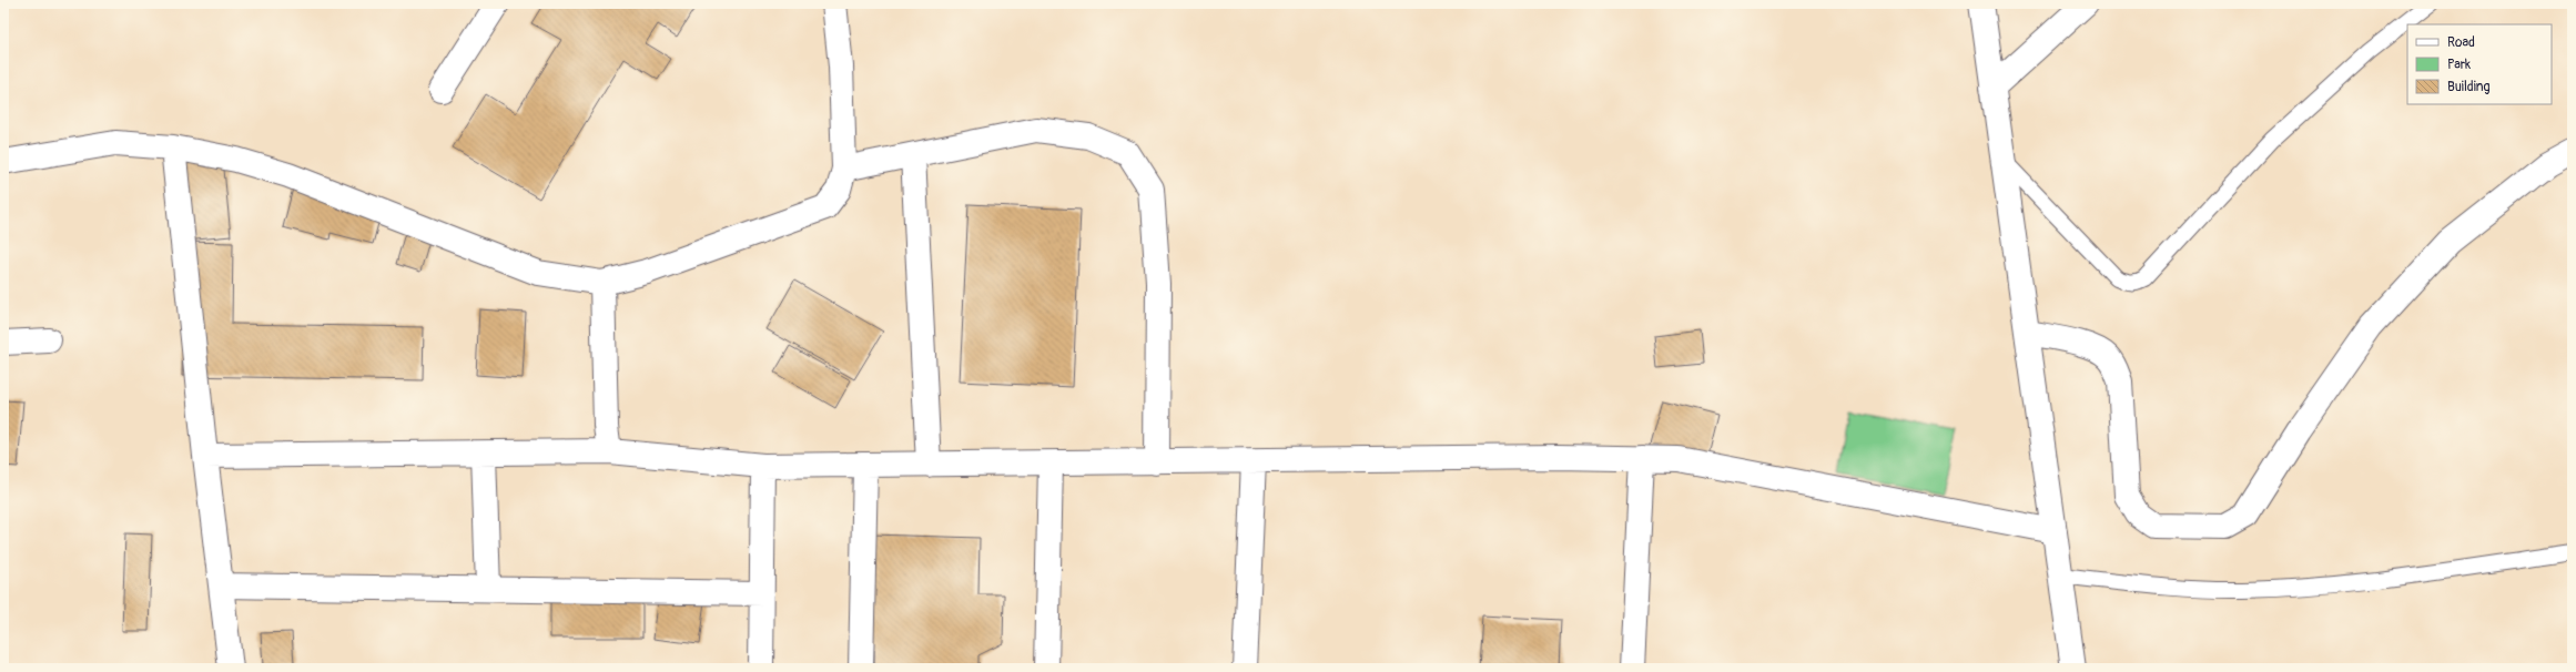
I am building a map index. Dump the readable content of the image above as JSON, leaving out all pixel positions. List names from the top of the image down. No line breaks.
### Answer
{"legend":["Road","Park","Building"]}
